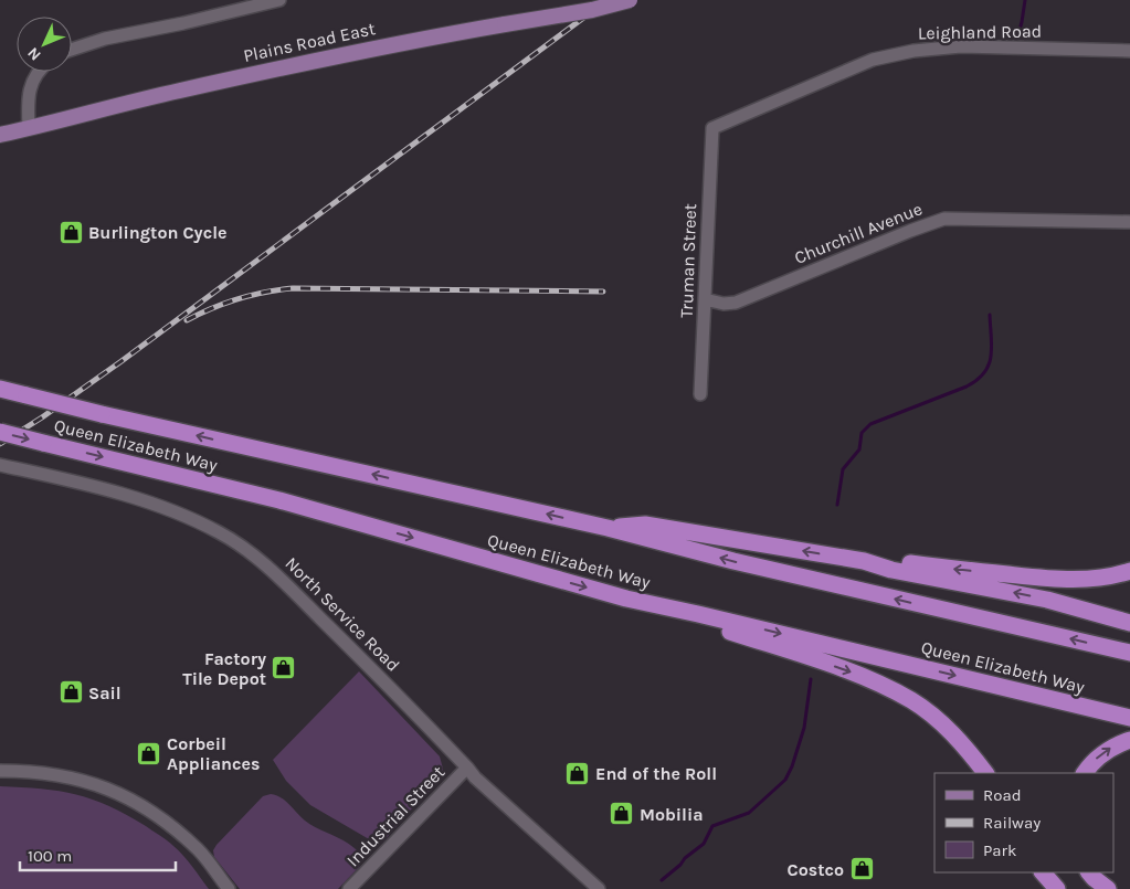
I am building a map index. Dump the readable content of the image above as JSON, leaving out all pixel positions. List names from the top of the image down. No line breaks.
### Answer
{"streets":{"highway":["Queen Elizabeth Way"],"main road":["Plains Road East"],"street":["Leighland Road","Churchill Avenue","Truman Street","North Service Road","Industrial Street"]},"crossings":[["Leighland Road","Truman Street"],["Churchill Avenue","Truman Street"],["North Service Road","Industrial Street"]],"places":{"shop":["Burlington Cycle","Factory Tile Depot","Sail","Corbeil Appliances","End of the Roll","Mobilia","Costco"]},"legend":["Road","Railway","Park"],"scale_bar":"100 m","north":"bottom left"}
